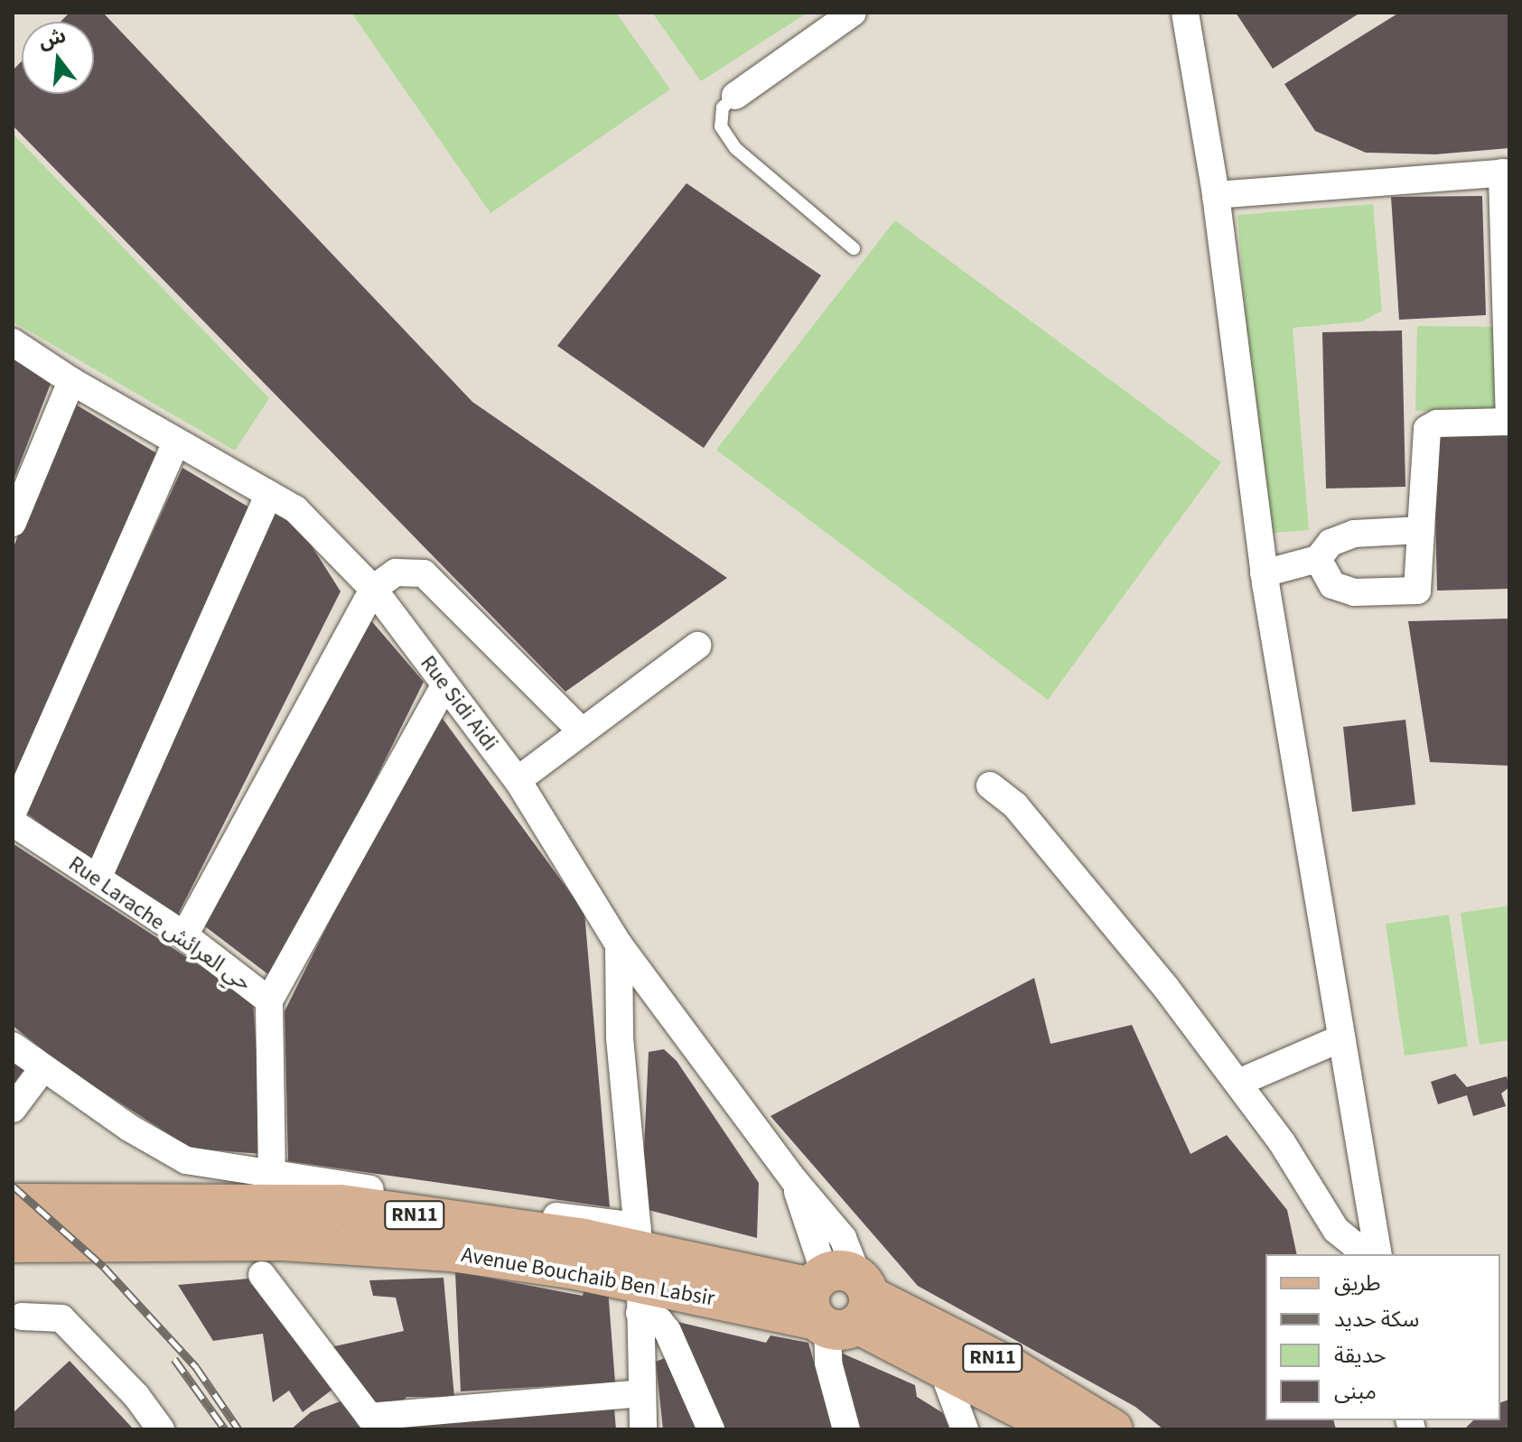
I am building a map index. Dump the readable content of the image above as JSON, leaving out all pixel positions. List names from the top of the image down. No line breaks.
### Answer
{"streets":{"main road":["RN11","Avenue Bouchaib Ben Labsir"],"street":["Rue Sidi Aidi","Rue Larache حي العرائش"]},"crossings":[["Rue Sidi Aidi","Avenue Bouchaib Ben Labsir"]],"legend":["طريق","سكة حديد","حديقة","مبنى"],"north":"top"}
